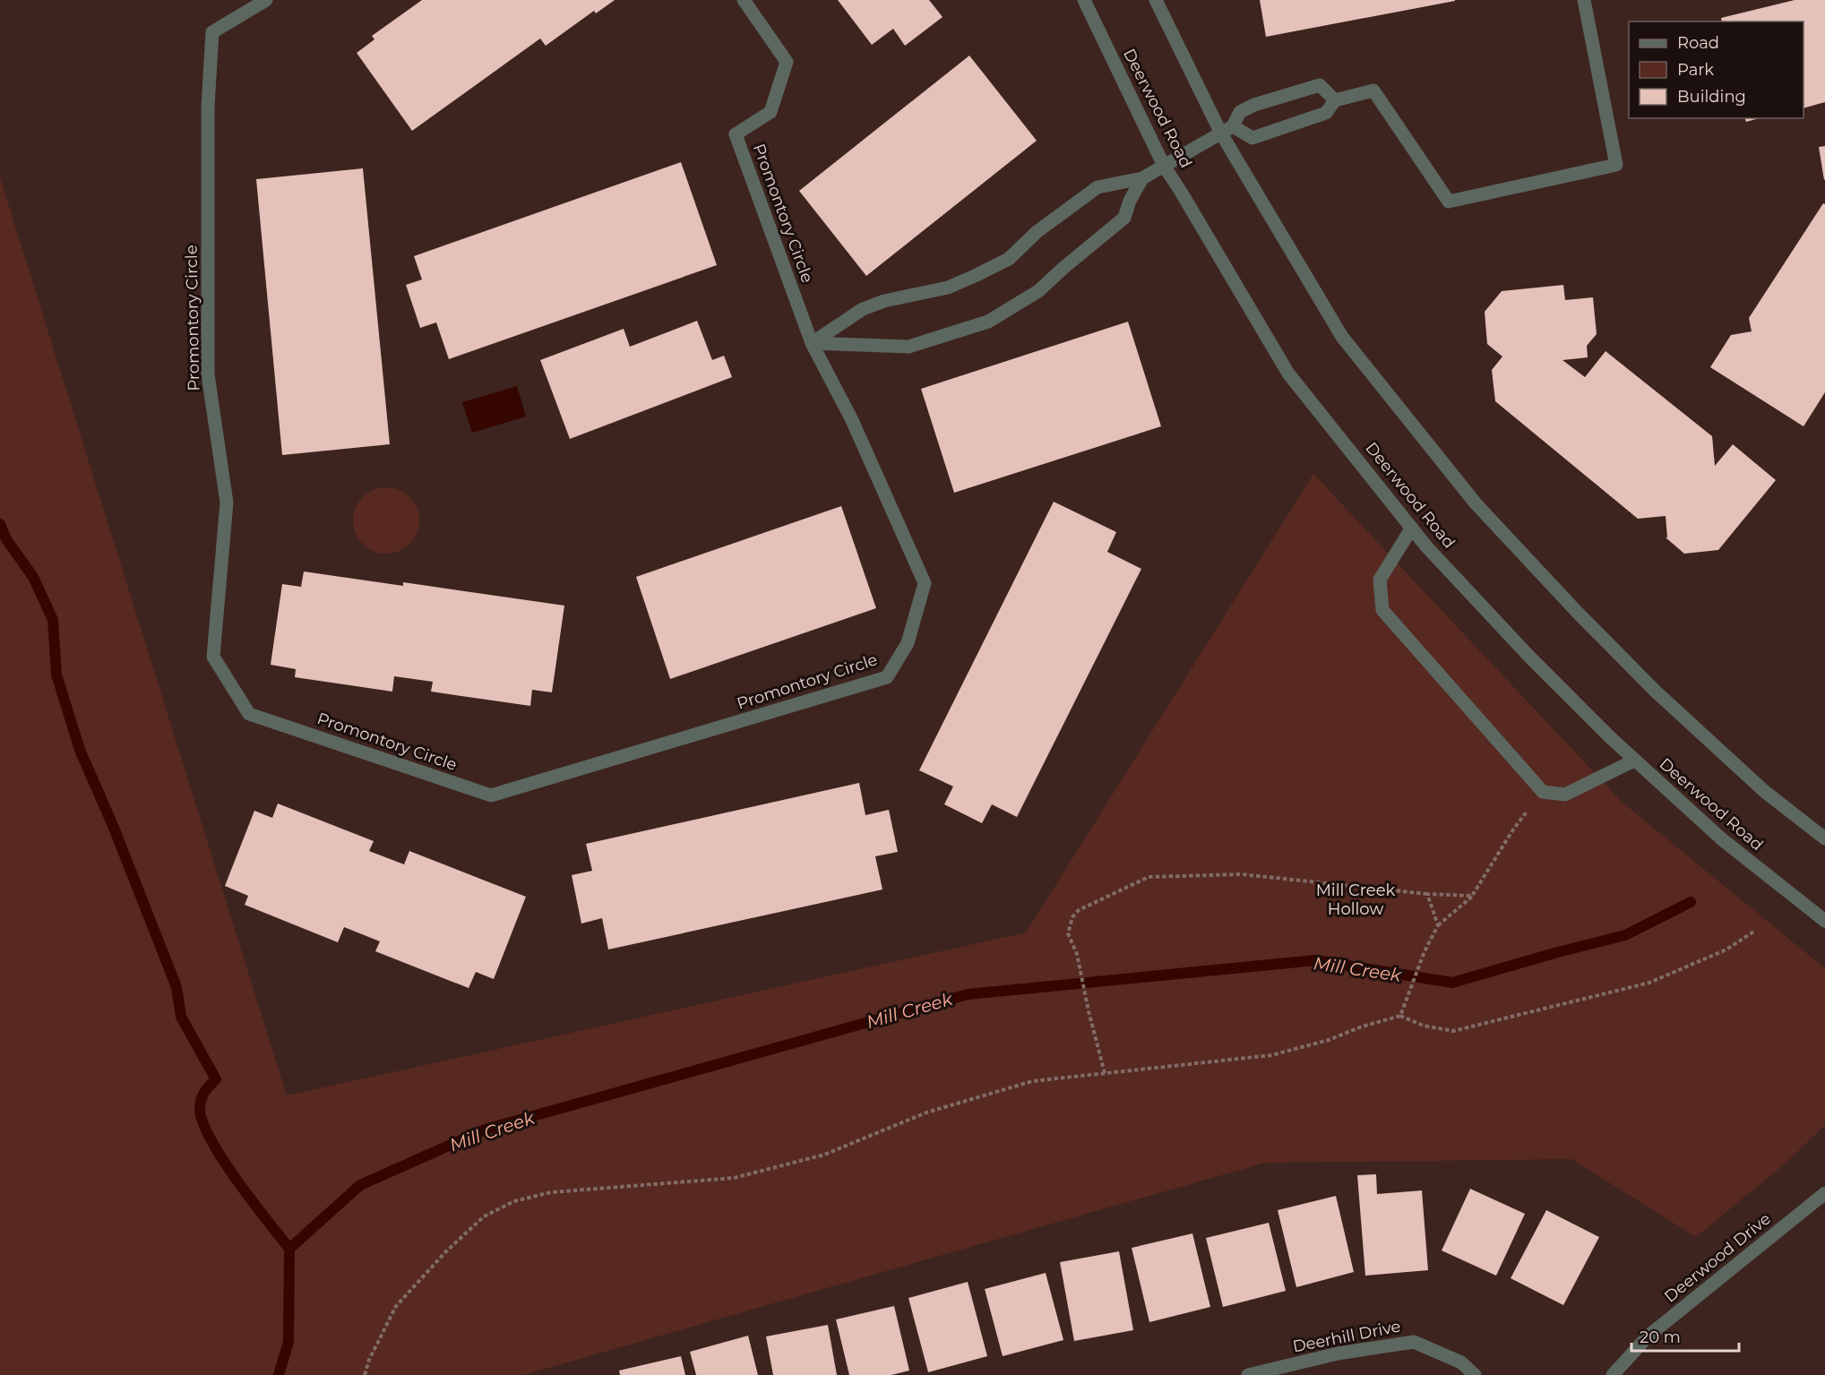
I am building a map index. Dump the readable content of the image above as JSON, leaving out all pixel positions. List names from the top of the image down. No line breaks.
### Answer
{"streets":{"street":["Deerwood Road","Promontory Circle","Deerwood Drive","Deerhill Drive"]},"water":["Mill Creek"],"parks":["Mill Creek Hollow"],"legend":["Road","Park","Building"],"scale_bar":"20 m"}
